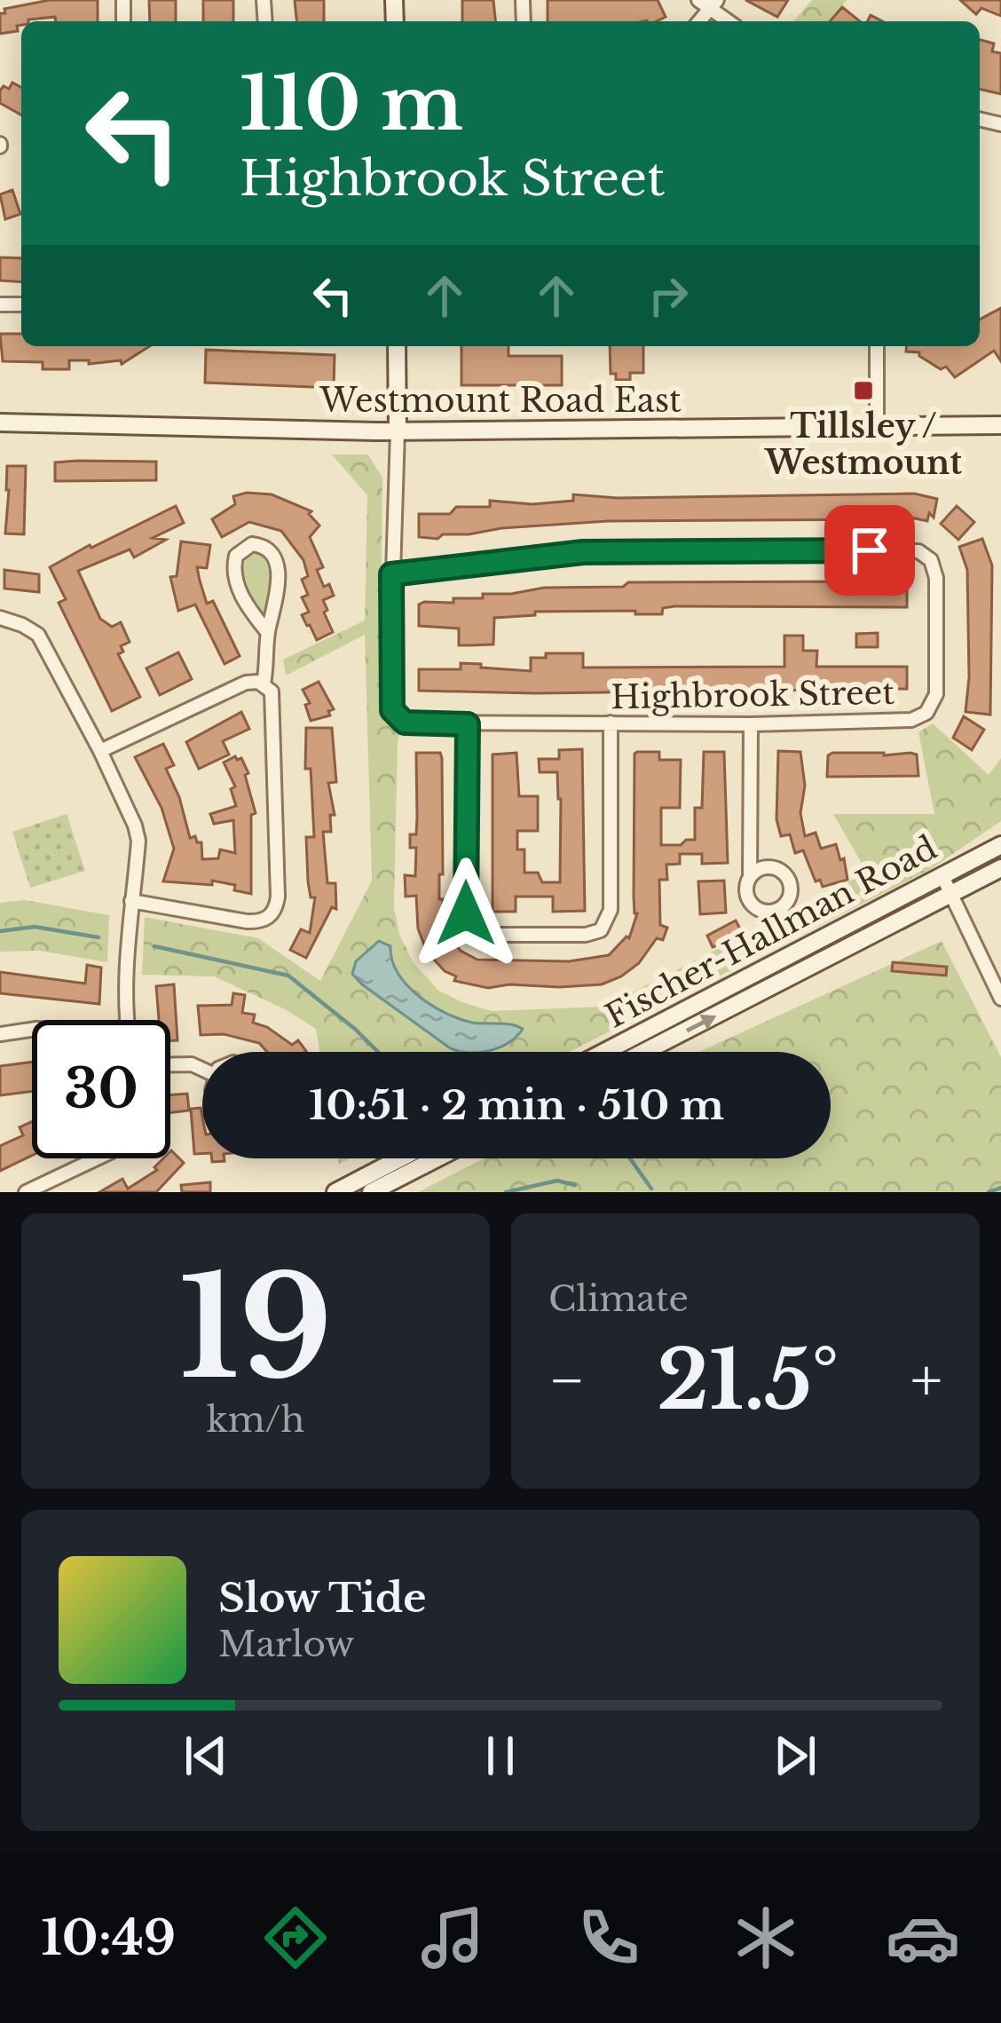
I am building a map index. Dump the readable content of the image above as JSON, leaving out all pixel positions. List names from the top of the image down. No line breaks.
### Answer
{"streets":{"main road":["Westmount Road East","Fischer-Hallman Road"],"street":["Highbrook Street"]},"places":{"transit":["Tillsley / Westmount"]},"page":{"turn":["110 m","Highbrook Street"],"limit":"30","trip":"10:51 · 2 min · 510 m","tile":[["19","km/h"],"Climate"],"heat":["−","21.5°","+"],"song":["Slow Tide","Marlow"],"tabs":"10:49"}}
